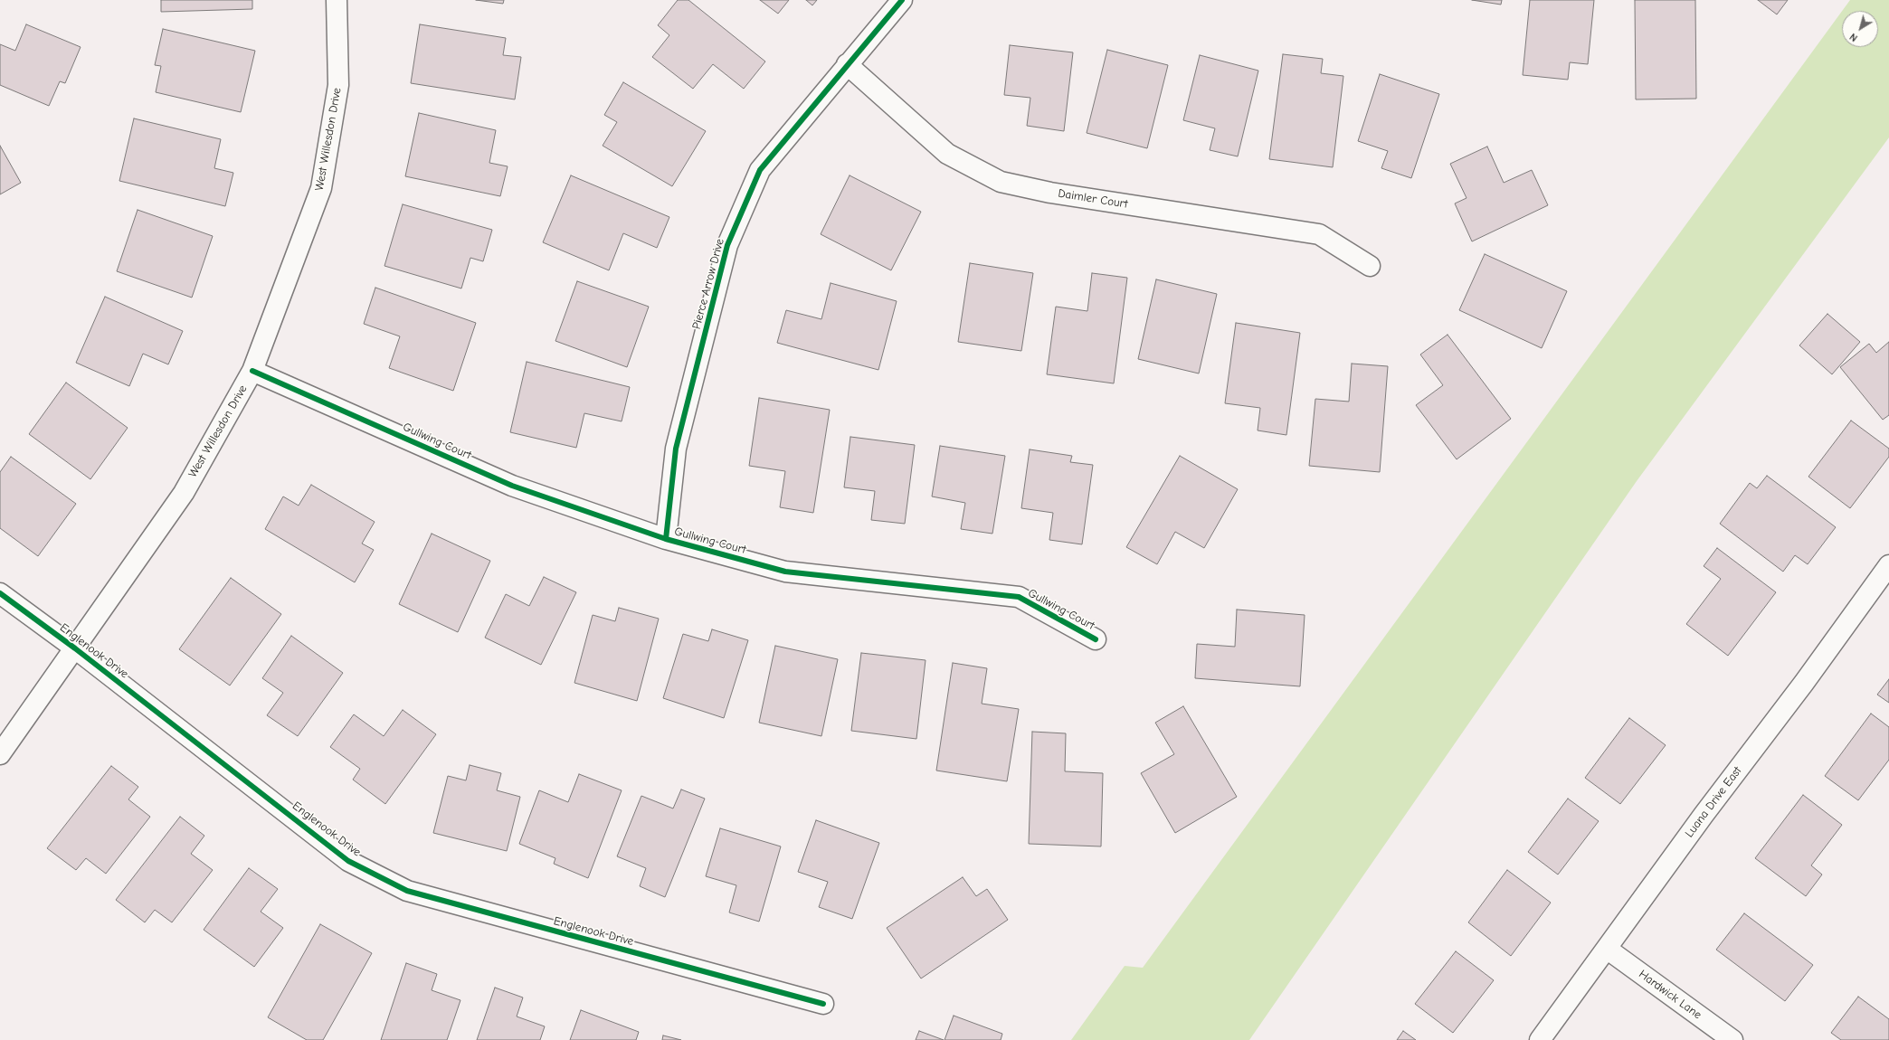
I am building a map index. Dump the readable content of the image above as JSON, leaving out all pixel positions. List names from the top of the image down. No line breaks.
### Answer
{"streets":{"street":["West Willesdon Drive","Daimler Court","Pierce Arrow Drive","Gullwing Court","Englenook Drive","Luana Drive East","Hardwick Lane"]},"crossings":[["West Willesdon Drive","Gullwing Court"],["West Willesdon Drive","Englenook Drive"],["Daimler Court","Pierce Arrow Drive"],["Pierce Arrow Drive","Gullwing Court"],["Luana Drive East","Hardwick Lane"]],"north":"bottom left"}
